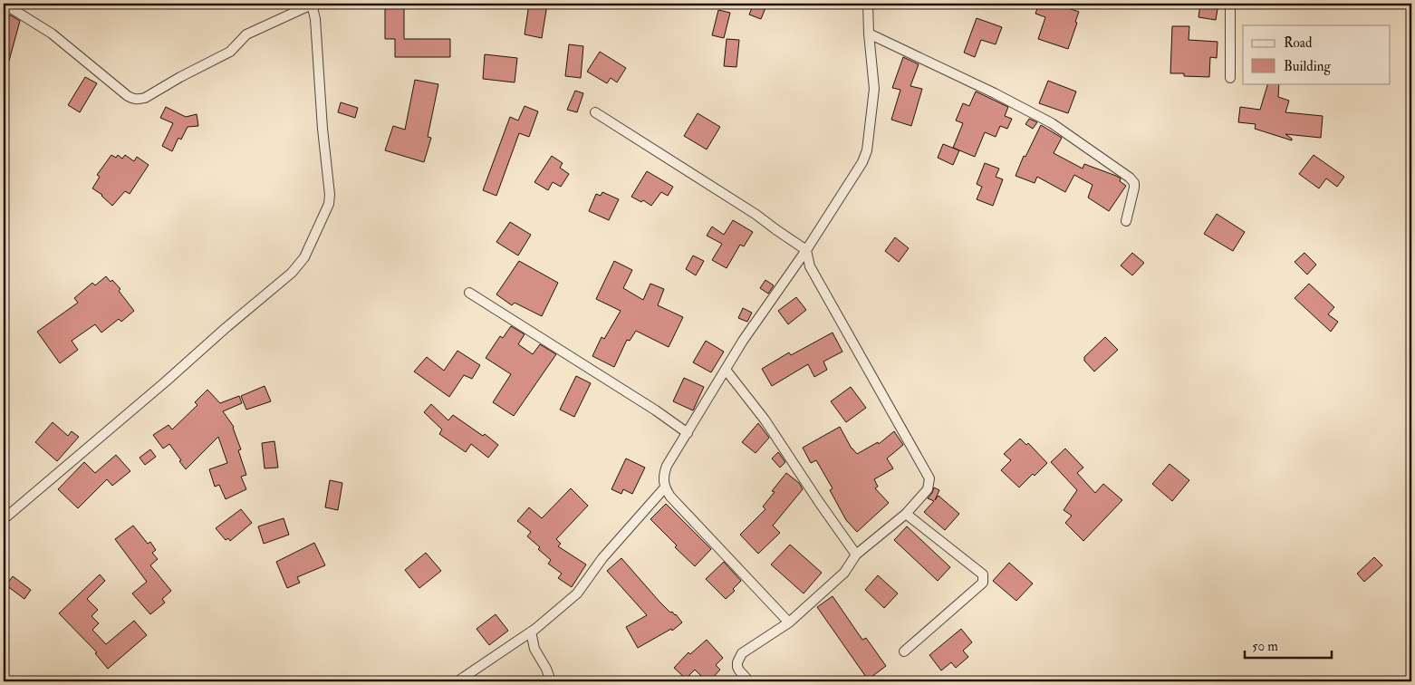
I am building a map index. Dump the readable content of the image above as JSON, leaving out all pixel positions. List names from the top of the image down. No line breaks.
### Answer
{"legend":["Road","Building"],"scale_bar":"50 m"}
